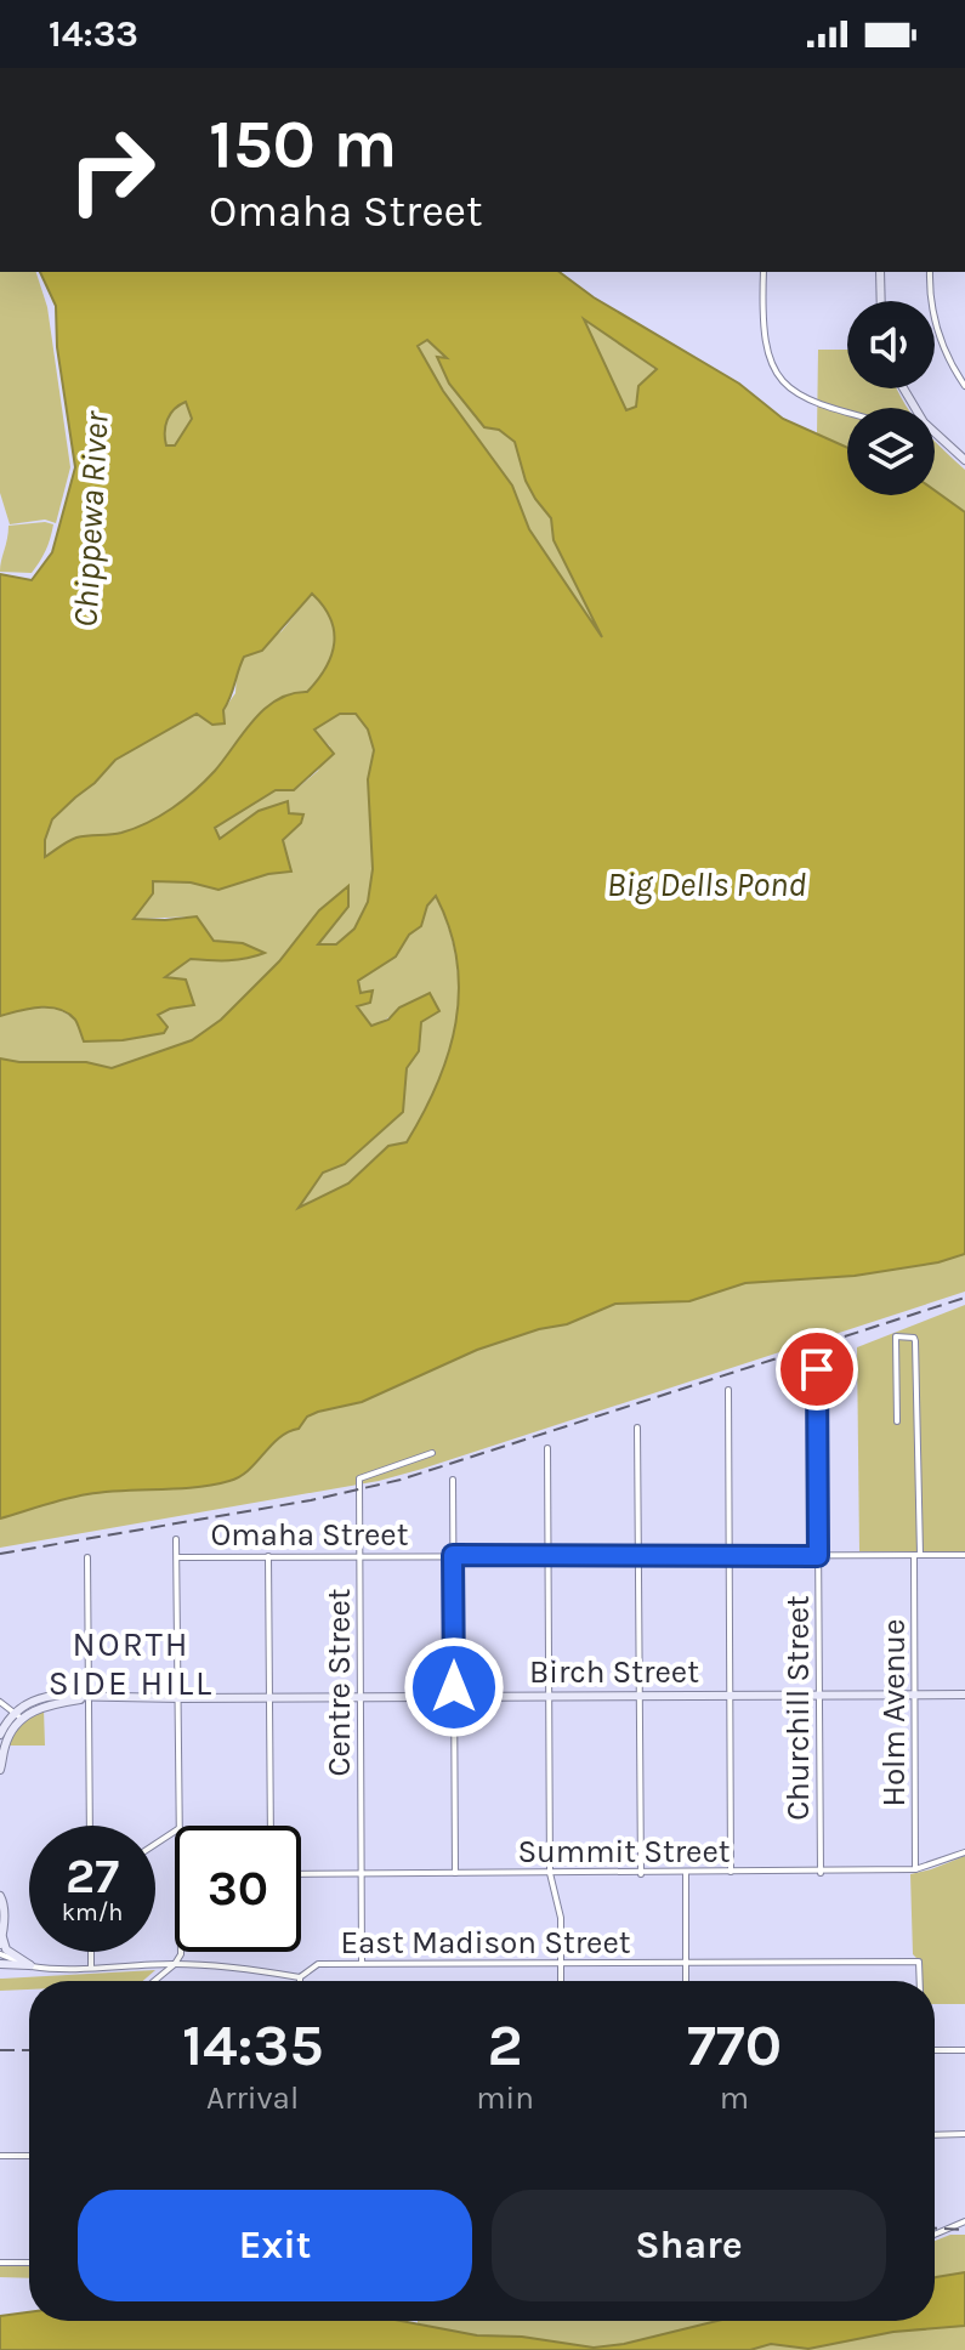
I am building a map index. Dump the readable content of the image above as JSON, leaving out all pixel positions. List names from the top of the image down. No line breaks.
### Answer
{"streets":{"main road":["Birch Street"],"street":["Omaha Street","Centre Street","Churchill Street","Holm Avenue","Summit Street","East Madison Street"]},"crossings":[["Omaha Street","Centre Street"],["Omaha Street","Churchill Street"],["Omaha Street","Holm Avenue"],["Birch Street","Centre Street"],["Birch Street","Churchill Street"],["Birch Street","Holm Avenue"],["Centre Street","Summit Street"],["Centre Street","East Madison Street"],["Churchill Street","Summit Street"],["Holm Avenue","Summit Street"]],"districts":["NORTH SIDE HILL"],"water":["Chippewa River","Big Dells Pond"],"page":{"status":"14:33","turn":["150 m","Omaha Street"],"speed":"27 km/h","limit":"30","eta":["14:35","Arrival","2","min","770","m"],"buttons":["Exit","Share"]}}
